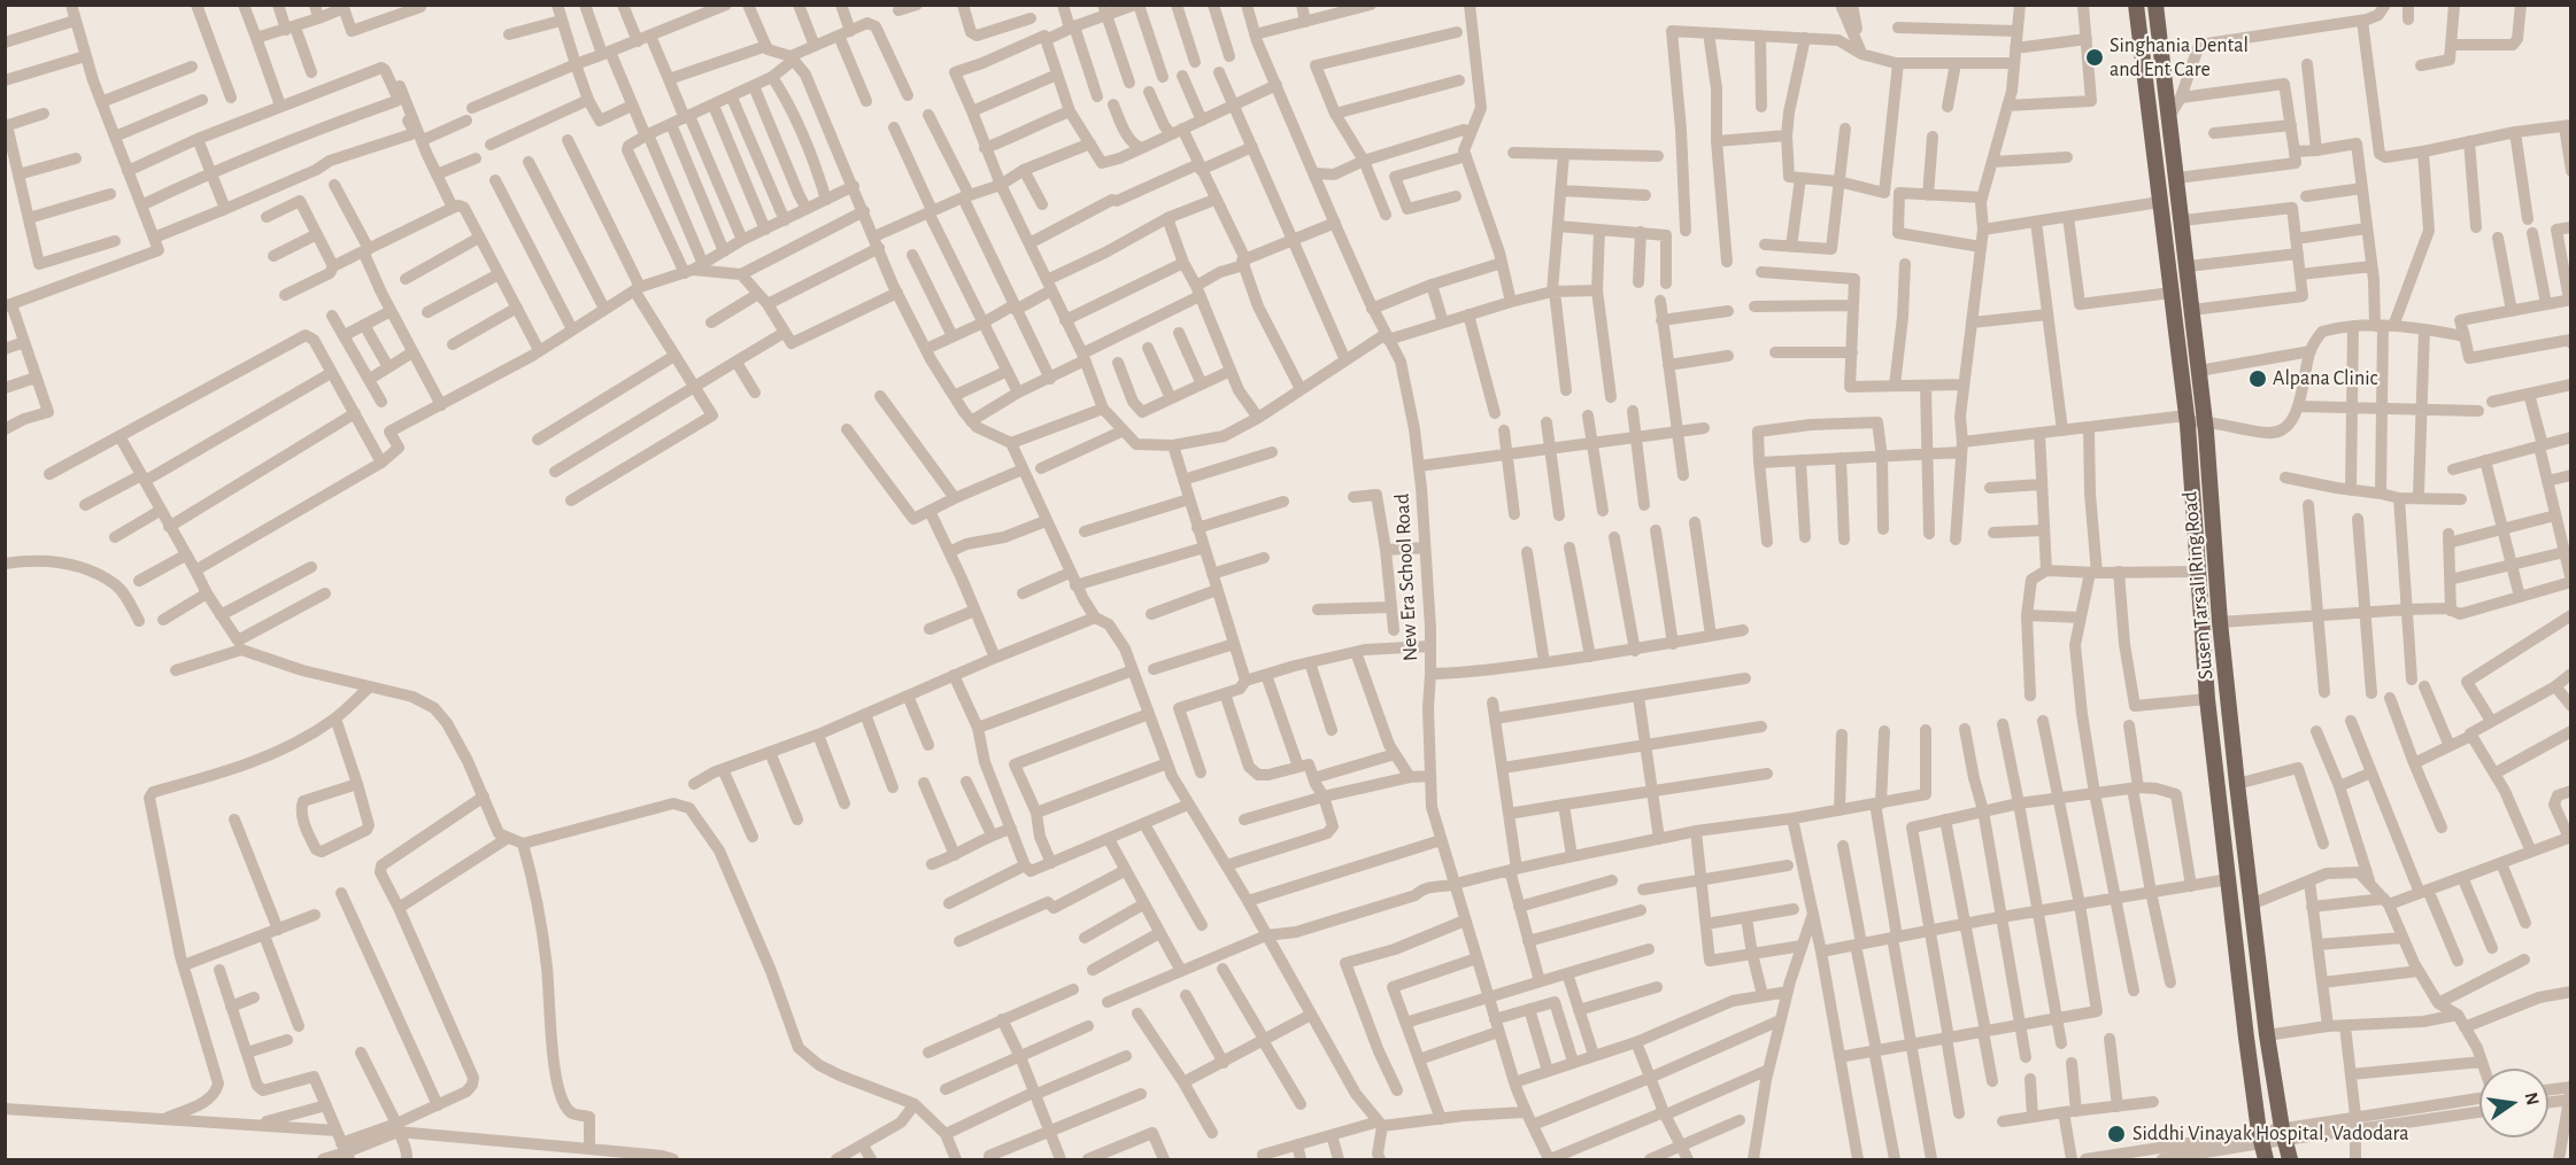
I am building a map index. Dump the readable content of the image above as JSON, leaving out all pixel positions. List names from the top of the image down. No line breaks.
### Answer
{"streets":{"main road":["Susen Tarsali Ring Road"],"street":["New Era School Road"]},"places":["Singhania Dental and Ent Care","Alpana Clinic","Siddhi Vinayak Hospital, Vadodara"],"north":"right"}
